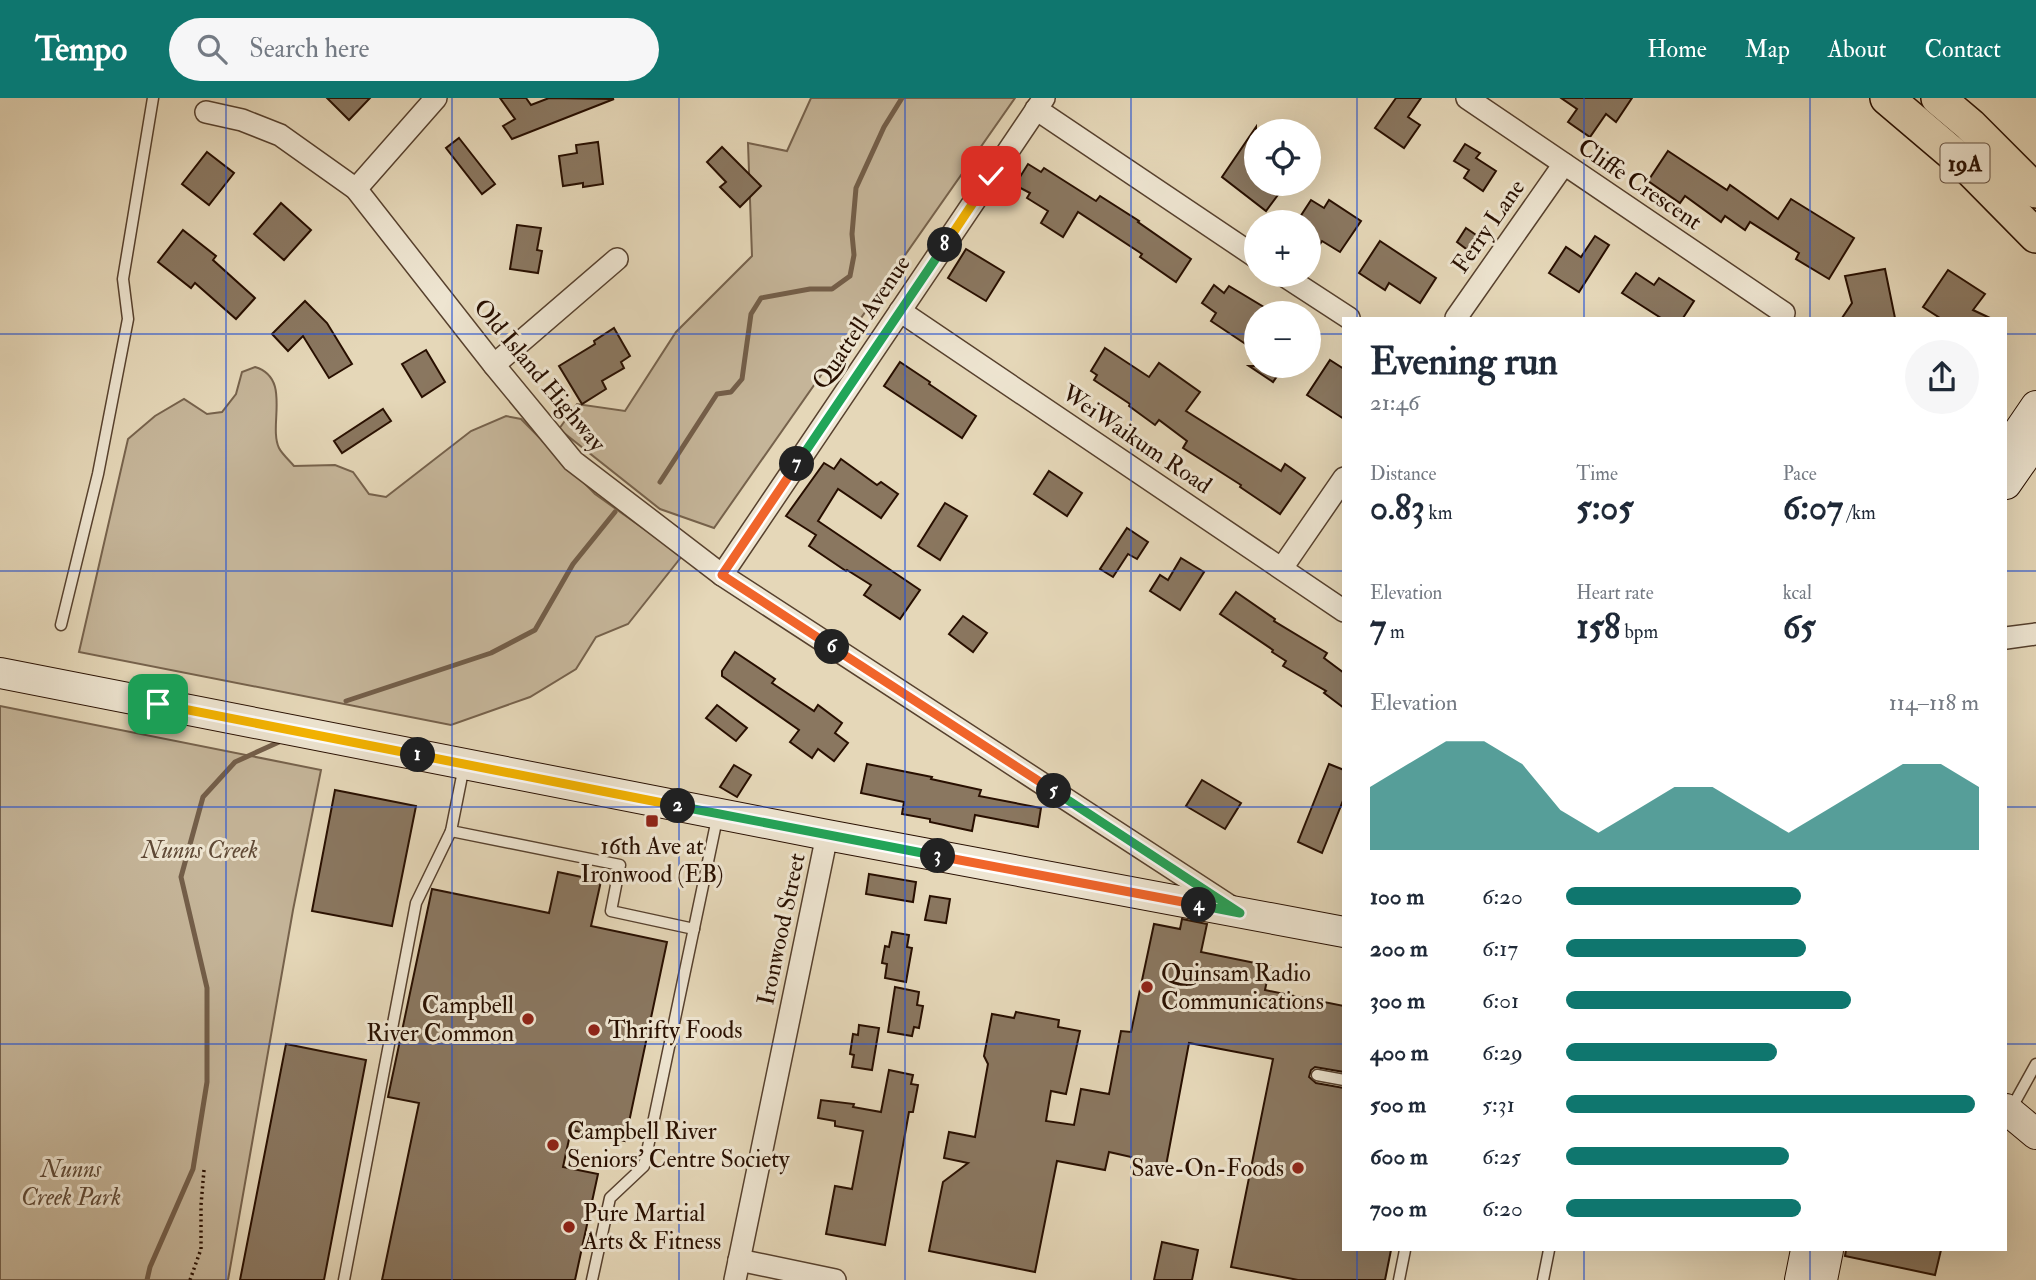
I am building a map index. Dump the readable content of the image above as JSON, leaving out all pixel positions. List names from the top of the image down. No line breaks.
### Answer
{"streets":{"main road":["19A"],"street":["Cliffe Crescent","Ferry Lane","Quattell Avenue","Old Island Highway","WeiWaikum Road","Ironwood Street"]},"crossings":[["Cliffe Crescent","Ferry Lane"],["Quattell Avenue","Old Island Highway"],["Quattell Avenue","WeiWaikum Road"]],"parks":["Nunns Creek","Nunns Creek Park"],"places":{"transit":["16th Ave at Ironwood (EB)"],"other":["Quinsam Radio Communications","Campbell River Common","Thrifty Foods","Campbell River Seniors' Centre Society","Save-On-Foods","Pure Martial Arts & Fitness"]},"page":{"header":"Tempo","search":"Search here","nav":["Home","Map","About","Contact"],"map_buttons":["+","−"],"pins":["8","7","6","1","5","2","3","4"],"heading":["Evening run","21:46"],"stats":[["Distance","0.83 km"],["Time","5:05"],["Pace","6:07 /km"],["Elevation","7 m"],["Heart rate","158 bpm"],["kcal","65"]],"chart":["Elevation","114–118 m"],"list":[{"name":"100 m","note":"6:20"},{"name":"200 m","note":"6:17"},{"name":"300 m","note":"6:01"},{"name":"400 m","note":"6:29"},{"name":"500 m","note":"5:31"},{"name":"600 m","note":"6:25"},{"name":"700 m","note":"6:20"}]}}
